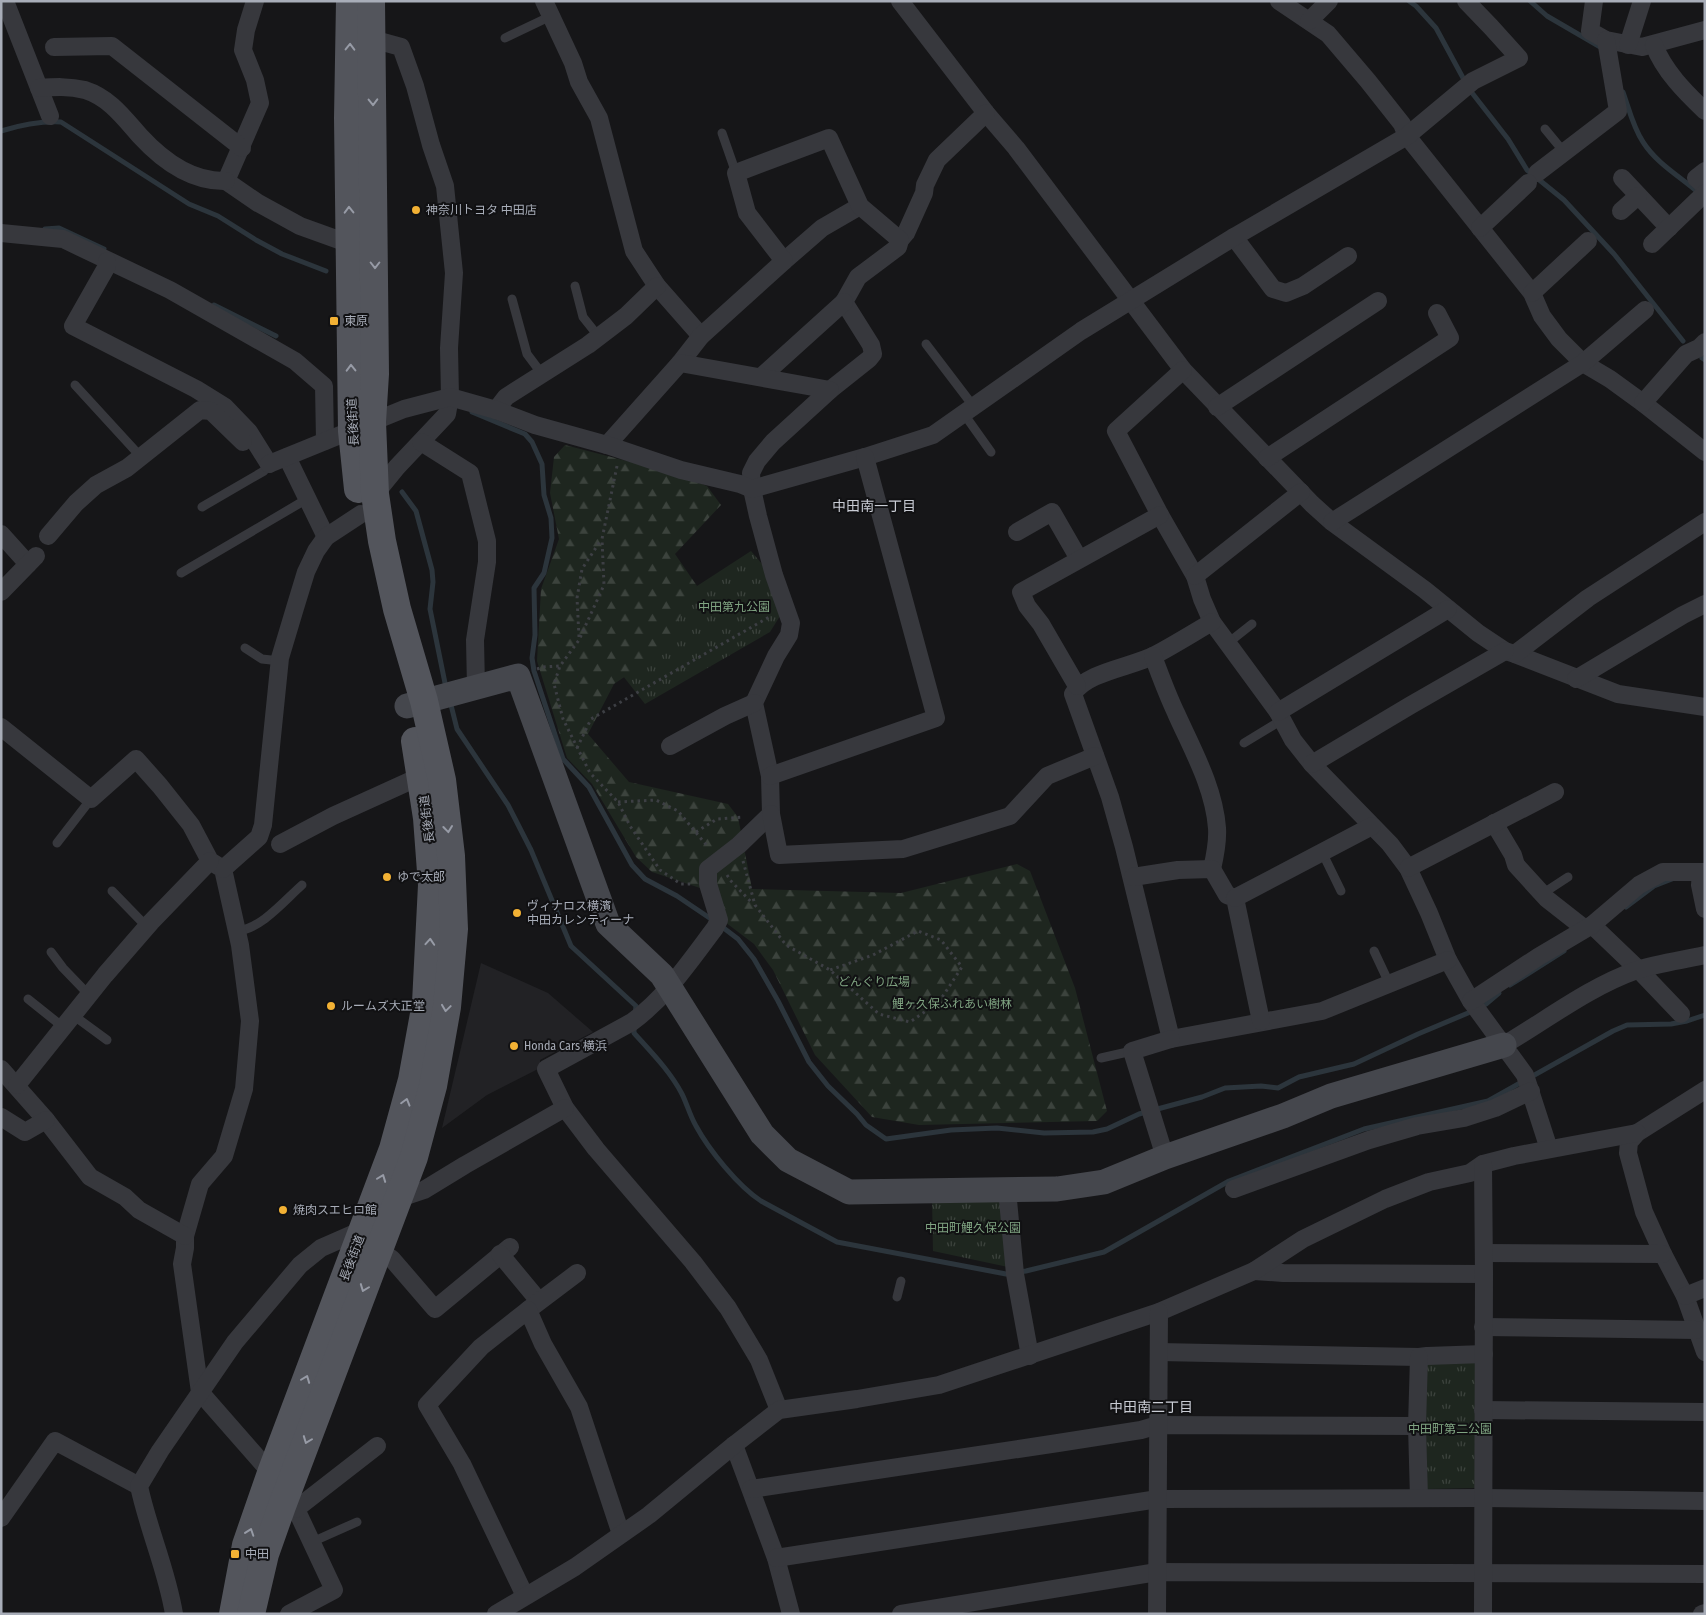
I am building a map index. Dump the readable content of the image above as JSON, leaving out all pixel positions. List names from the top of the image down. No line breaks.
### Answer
{"streets":{"main road":["長後街道"]},"districts":["中田南一丁目","中田南二丁目"],"parks":["中田第九公園","どんぐり広場","鯉ヶ久保ふれあい樹林","中田町鯉久保公園","中田町第二公園"],"places":{"other":["神奈川トヨタ 中田店","ゆで太郎","ヴィナロス横濱 中田カレンティーナ","ルームズ大正堂","Honda Cars 横浜","焼肉スエヒロ館"],"transit":["東原","中田"]}}
